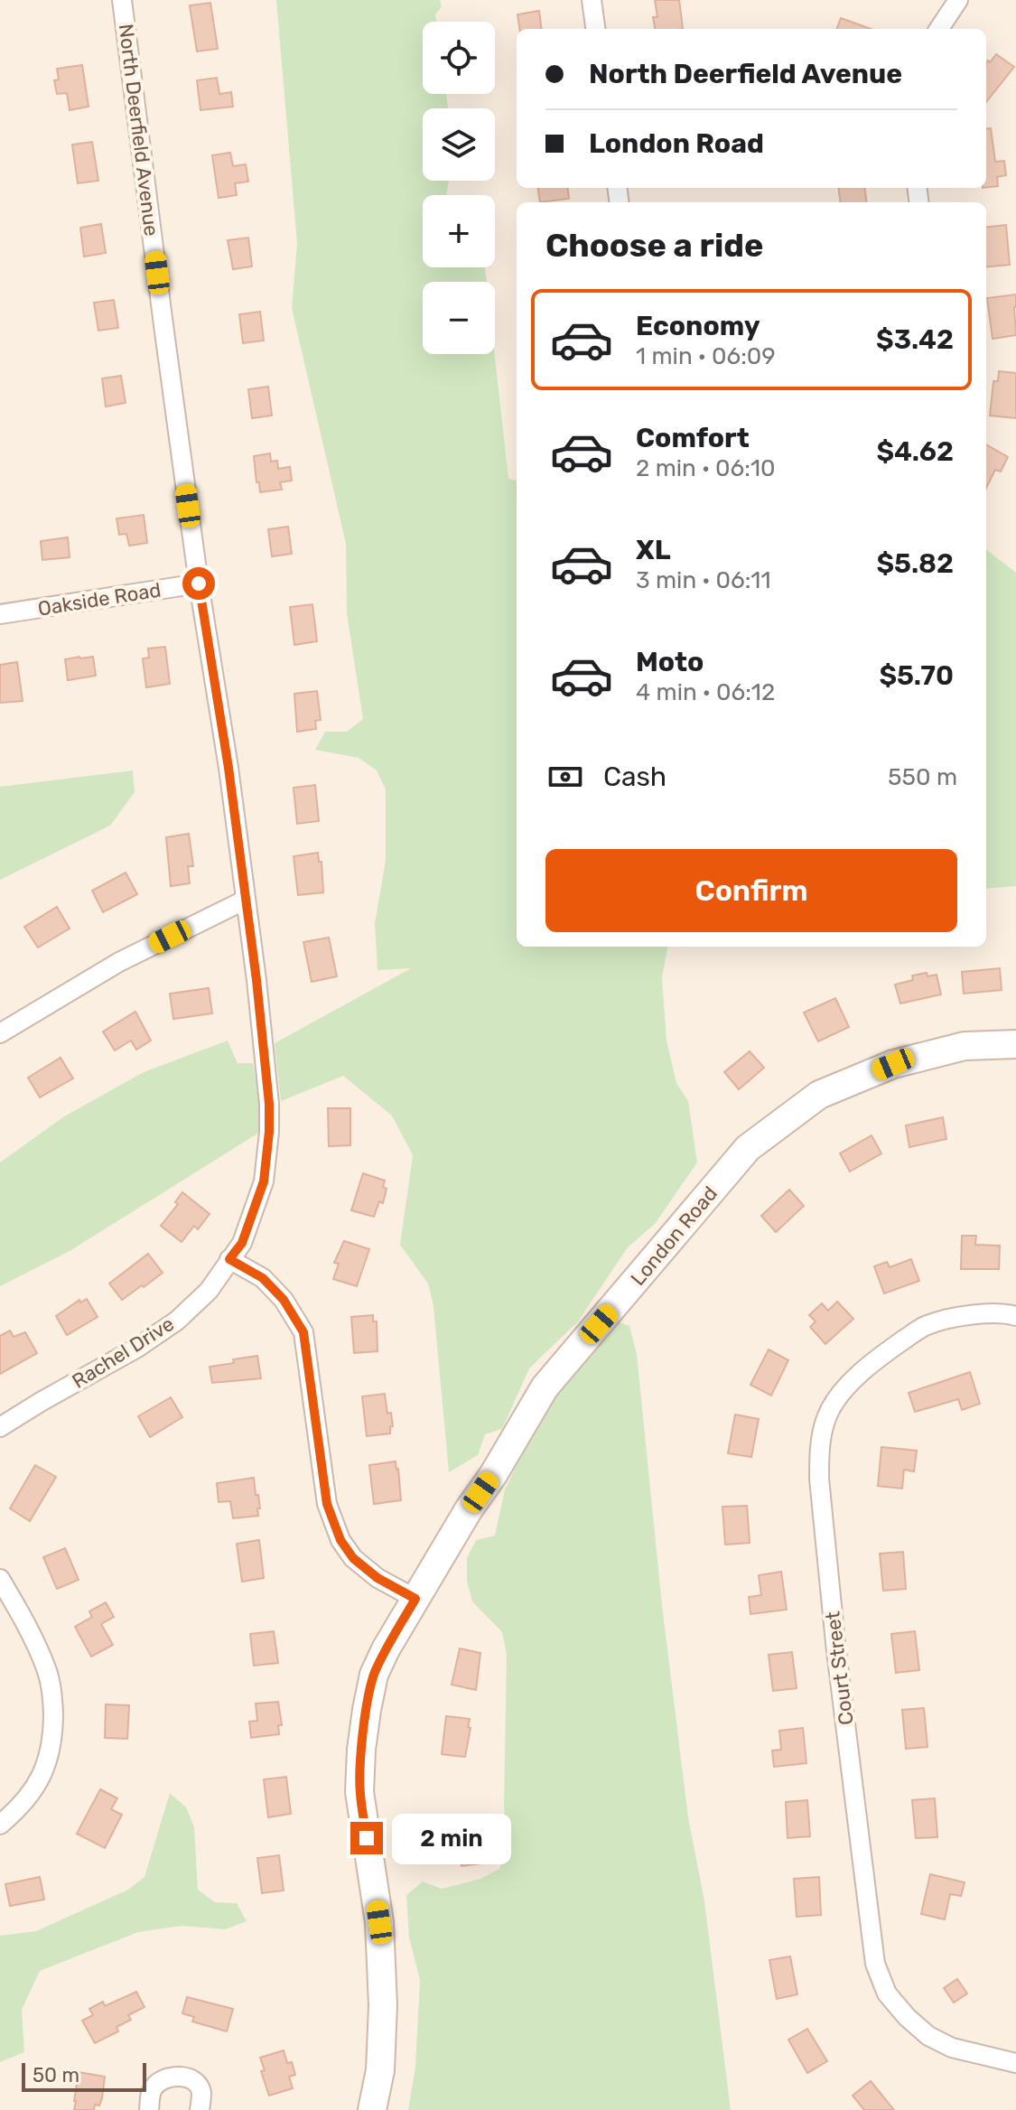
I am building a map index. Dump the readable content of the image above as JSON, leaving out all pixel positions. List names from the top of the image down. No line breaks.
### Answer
{"streets":{"street":["North Deerfield Avenue","Oakside Road","London Road","Rachel Drive","Court Street"]},"crossings":[["North Deerfield Avenue","Oakside Road"],["North Deerfield Avenue","Rachel Drive"]],"scale_bar":"50 m","page":{"map_buttons":["+","−"],"banner":["North Deerfield Avenue","London Road"],"heading":"Choose a ride","list":[{"name":"Economy","note":"1 min · 06:09","value":"$3.42"},{"name":"Comfort","note":"2 min · 06:10","value":"$4.62"},{"name":"XL","note":"3 min · 06:11","value":"$5.82"},{"name":"Moto","note":"4 min · 06:12","value":"$5.70"}],"pay":["Cash","550 m"],"buttons":"Confirm","bubble":"2 min","scale":"50 m"}}
